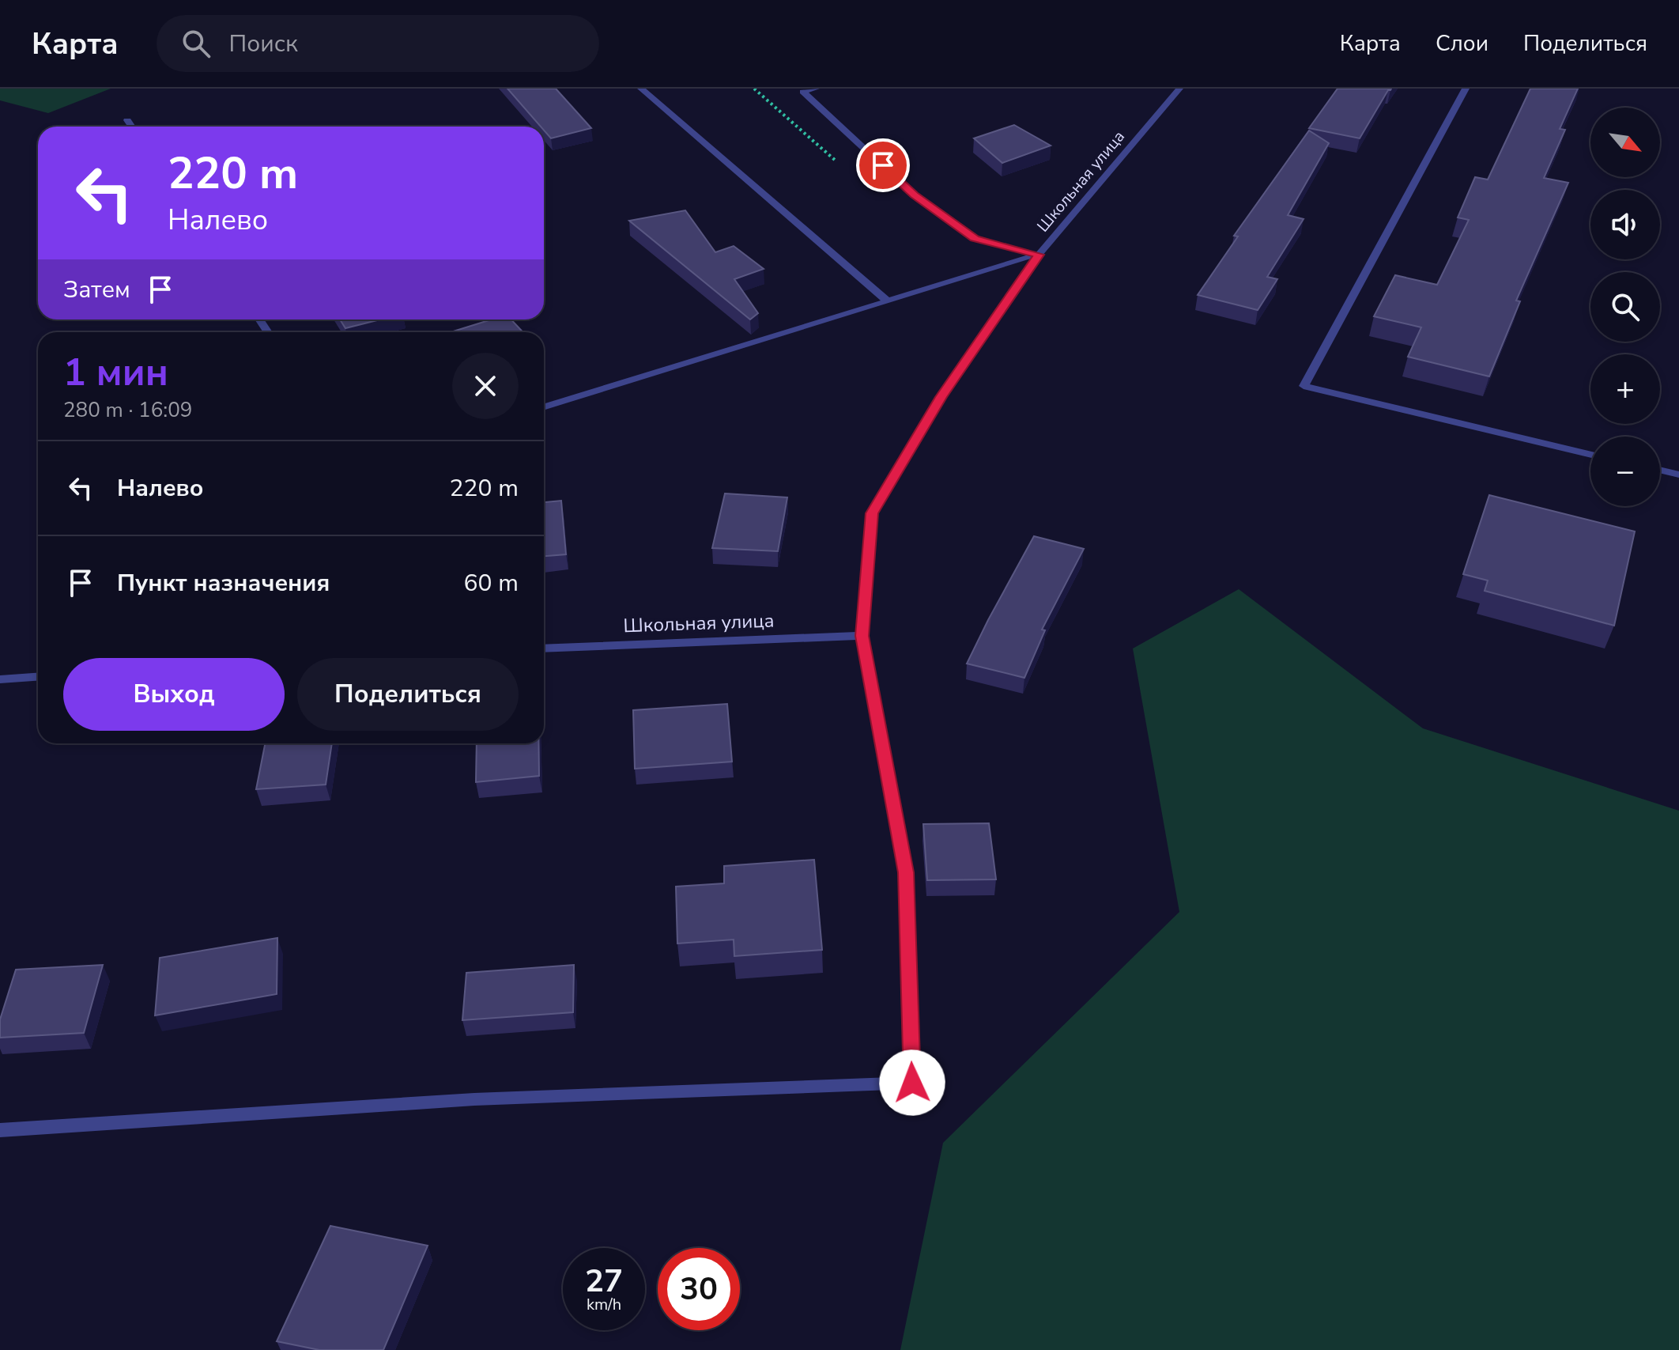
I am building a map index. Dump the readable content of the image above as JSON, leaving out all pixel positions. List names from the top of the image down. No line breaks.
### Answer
{"streets":{"street":["Школьная улица"]},"north":"bottom right","page":{"header":"Карта","search":"Поиск","nav":["Карта","Слои","Поделиться"],"map_buttons":["+","−"],"turn":["220 m","Налево"],"then":"Затем","heading":["1 мин","280 m · 16:09"],"list":[{"name":"Налево","value":"220 m"},{"name":"Пункт назначения","value":"60 m"}],"buttons":["Выход","Поделиться"],"speed":"27 km/h","limit":"30"}}
